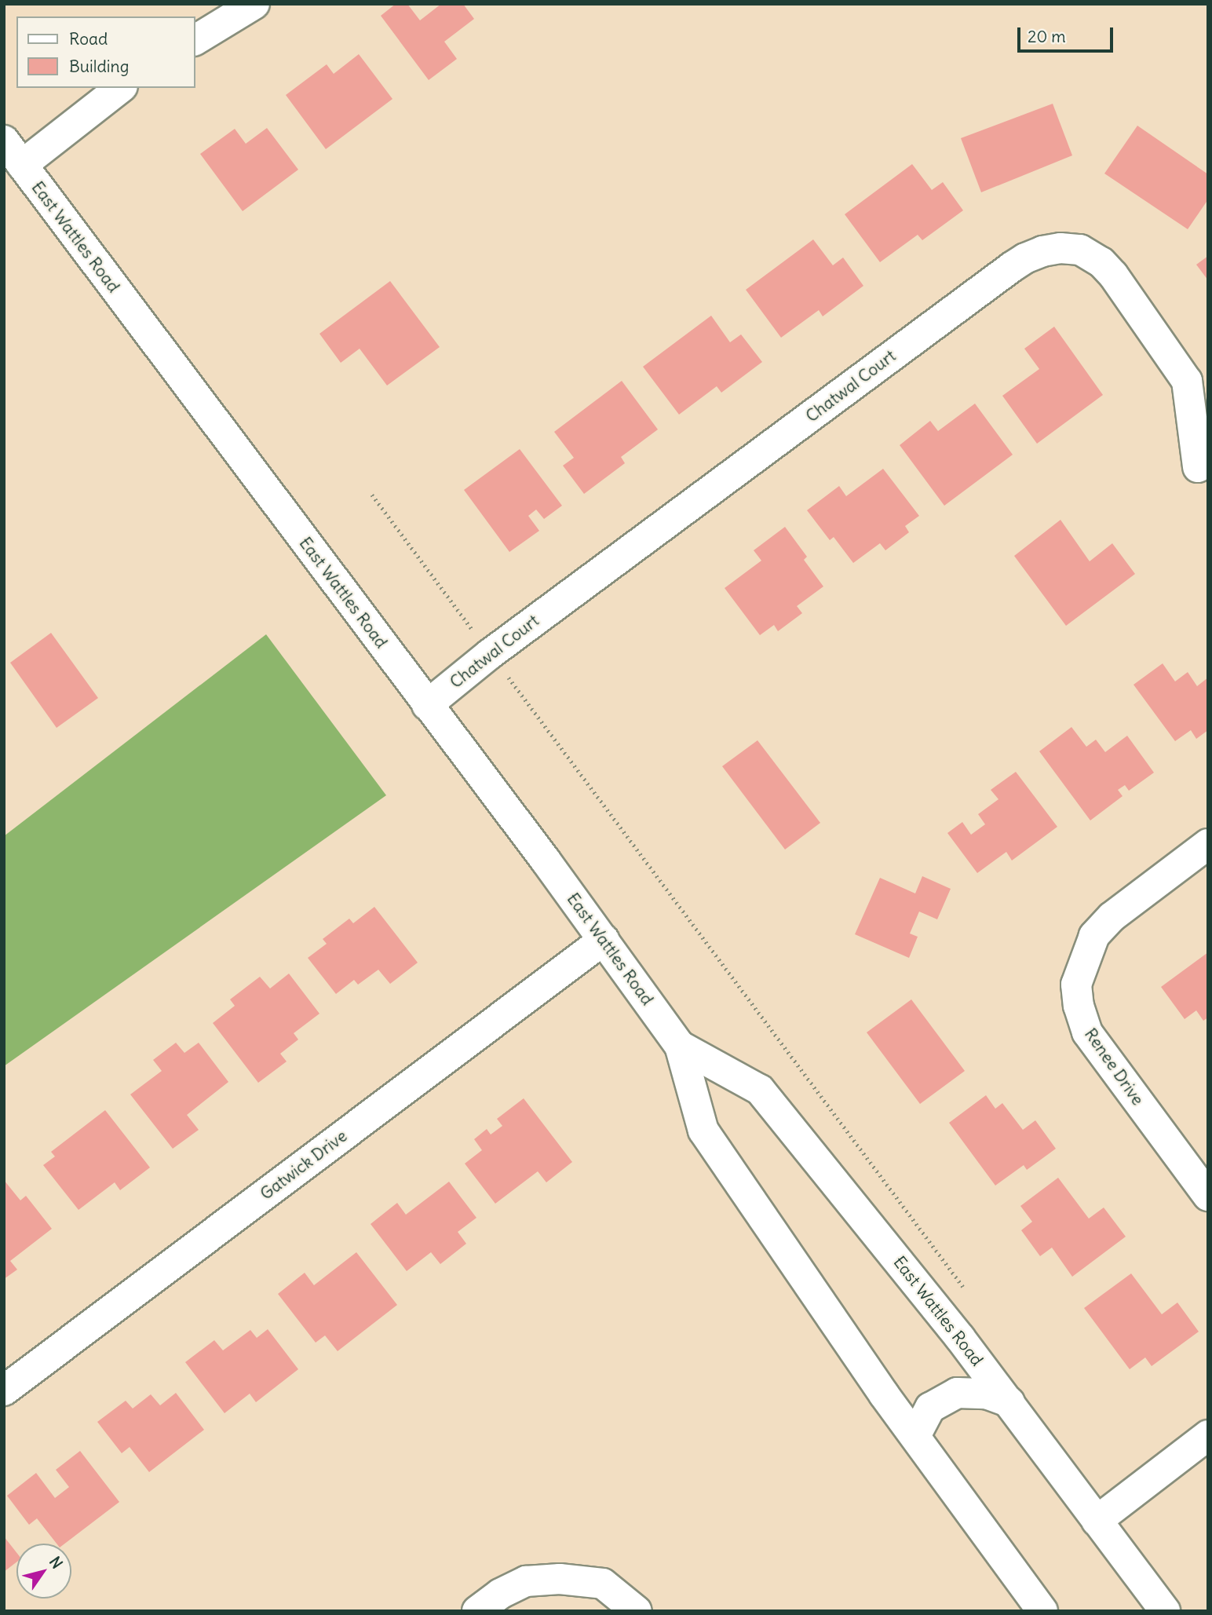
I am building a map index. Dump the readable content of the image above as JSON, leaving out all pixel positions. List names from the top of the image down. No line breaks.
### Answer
{"streets":{"street":["East Wattles Road","Chatwal Court","Renee Drive","Gatwick Drive"]},"crossings":[["East Wattles Road","Chatwal Court"],["East Wattles Road","Gatwick Drive"]],"legend":["Road","Building"],"scale_bar":"20 m","north":"top right"}
